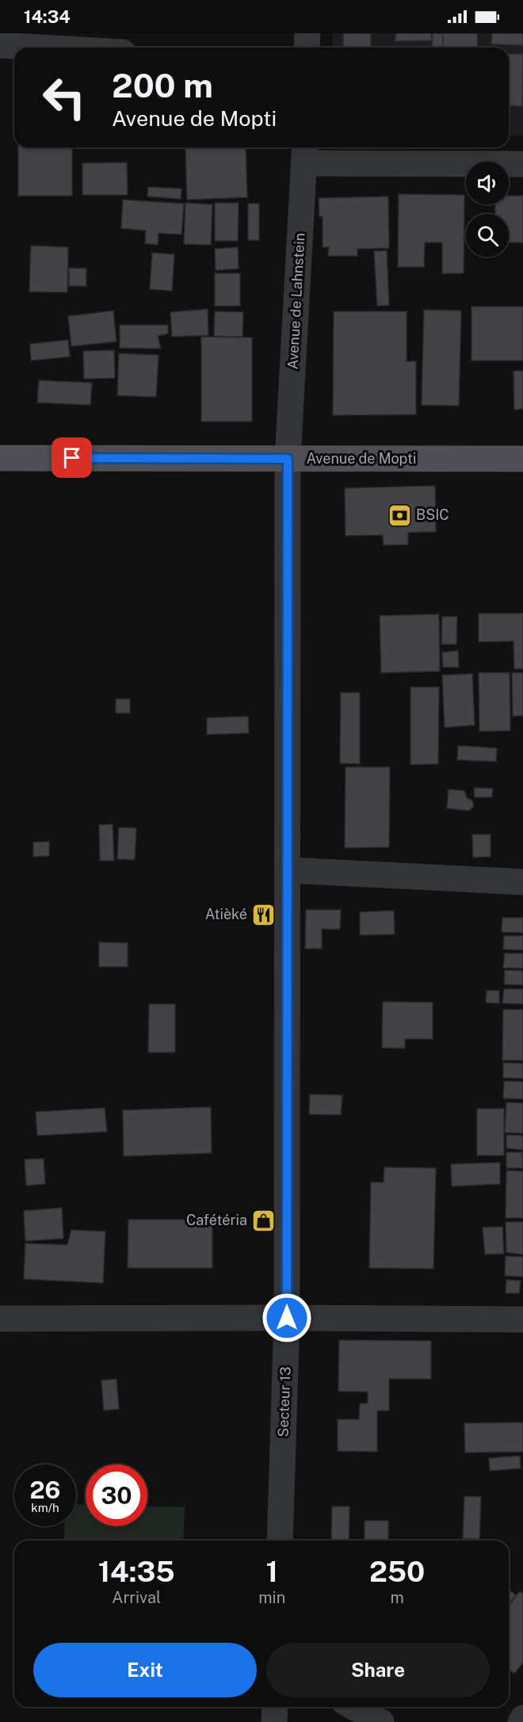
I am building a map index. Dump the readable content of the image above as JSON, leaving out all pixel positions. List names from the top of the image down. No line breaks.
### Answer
{"streets":{"main road":["Avenue de Mopti"],"street":["Avenue de Lahnstein","Secteur 13"]},"crossings":[["Avenue de Lahnstein","Avenue de Mopti"],["Avenue de Lahnstein","Secteur 13"],["Avenue de Mopti","Secteur 13"]],"places":{"bank":["BSIC"],"restaurant":["Atièké"],"shop":["Cafétéria"]},"page":{"status":"14:34","turn":["200 m","Avenue de Mopti"],"speed":"26 km/h","limit":"30","eta":["14:35","Arrival","1","min","250","m"],"buttons":["Exit","Share"]}}
